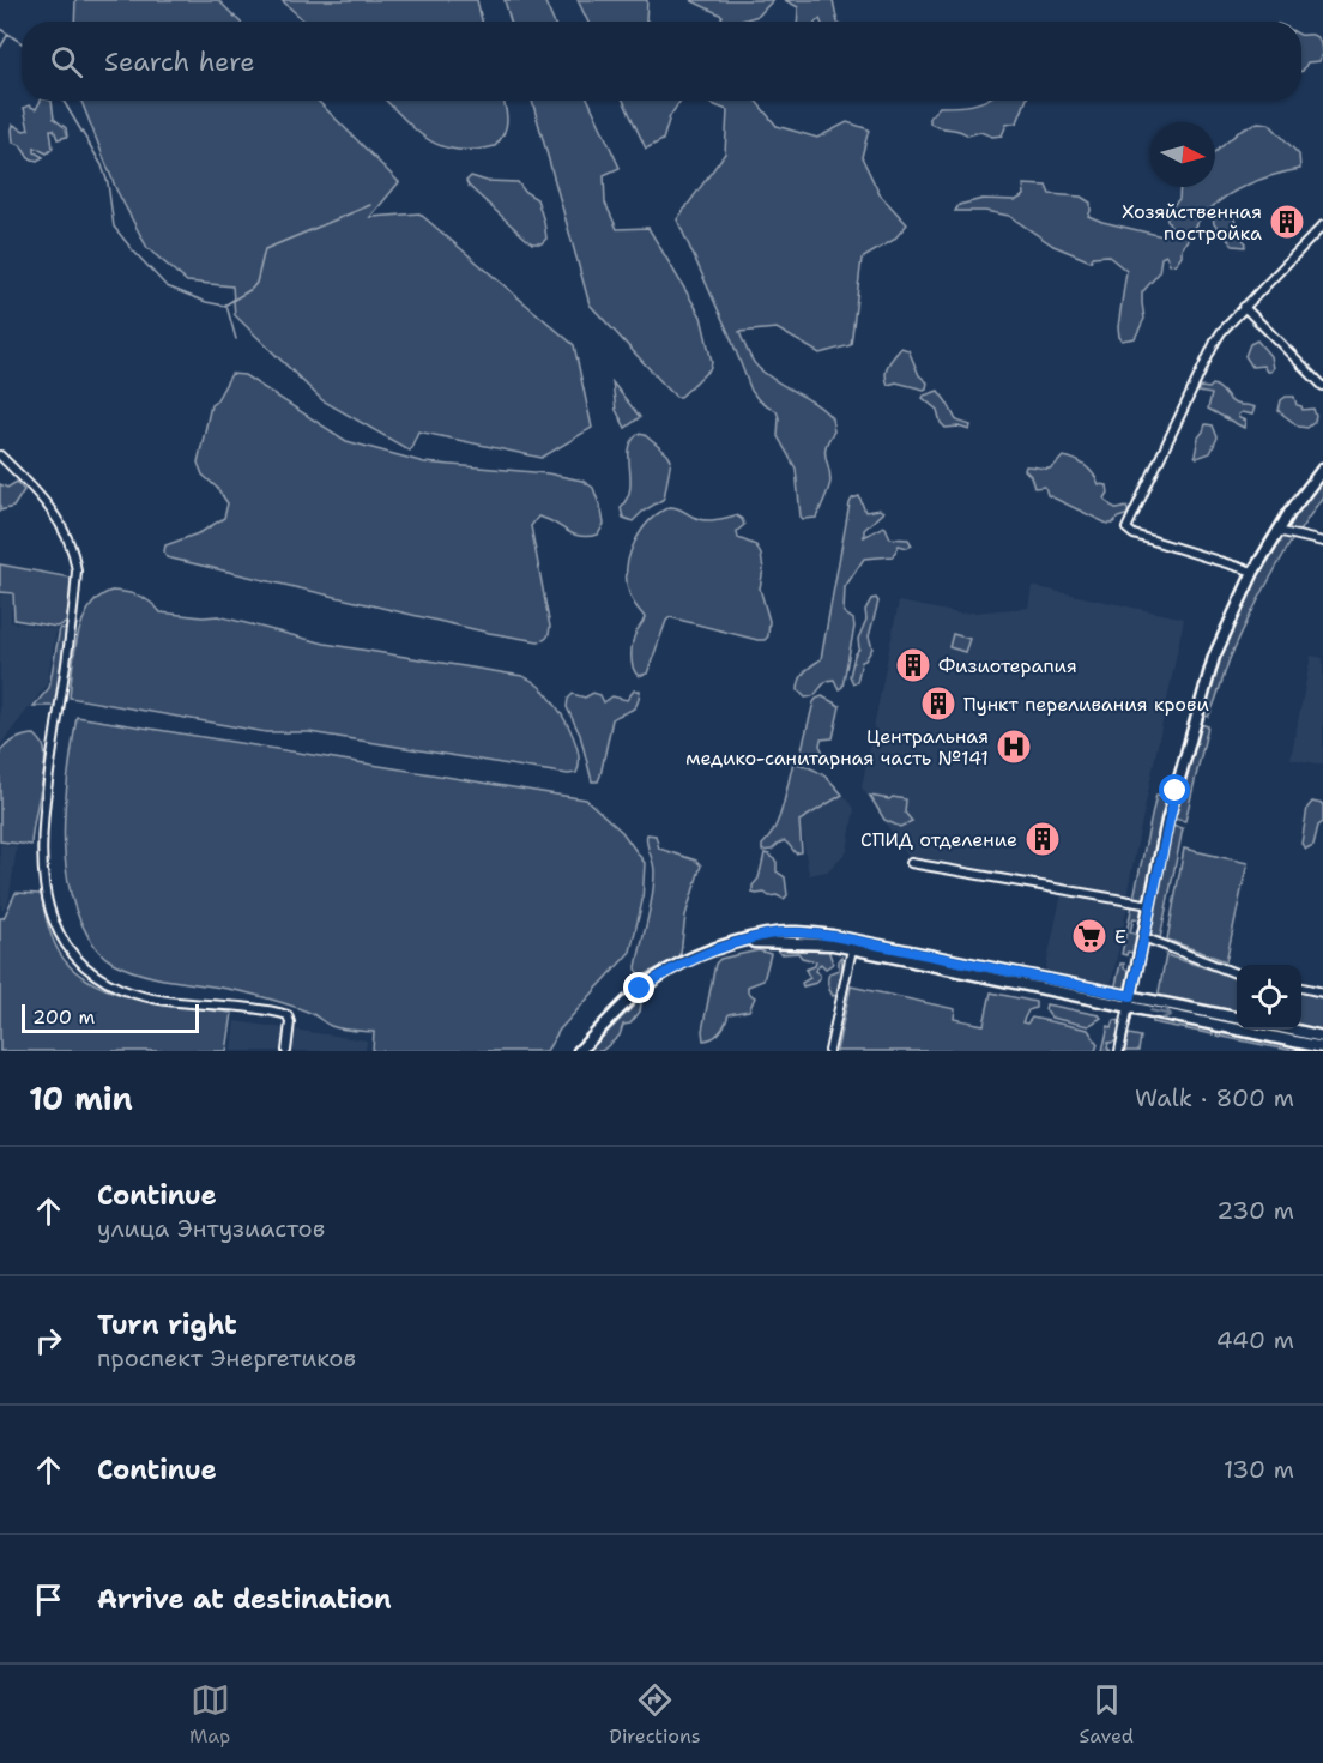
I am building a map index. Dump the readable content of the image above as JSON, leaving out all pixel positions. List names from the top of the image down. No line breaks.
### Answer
{"places":{"building":["Хозяйственная постройка","Физиотерапия","Пункт переливания крови","СПИД отделение"],"hospital":["Центральная медико-санитарная часть №141"],"supermarket":["Е"]},"scale_bar":"200 m","north":"right","page":{"search":"Search here","scale":"200 m","heading":["10 min","Walk · 800 m"],"list":[["Continue","улица Энтузиастов","230 m"],["Turn right","проспект Энергетиков","440 m"],["Continue","130 m"],"Arrive at destination"],"nav":["Map","Directions","Saved"]}}
